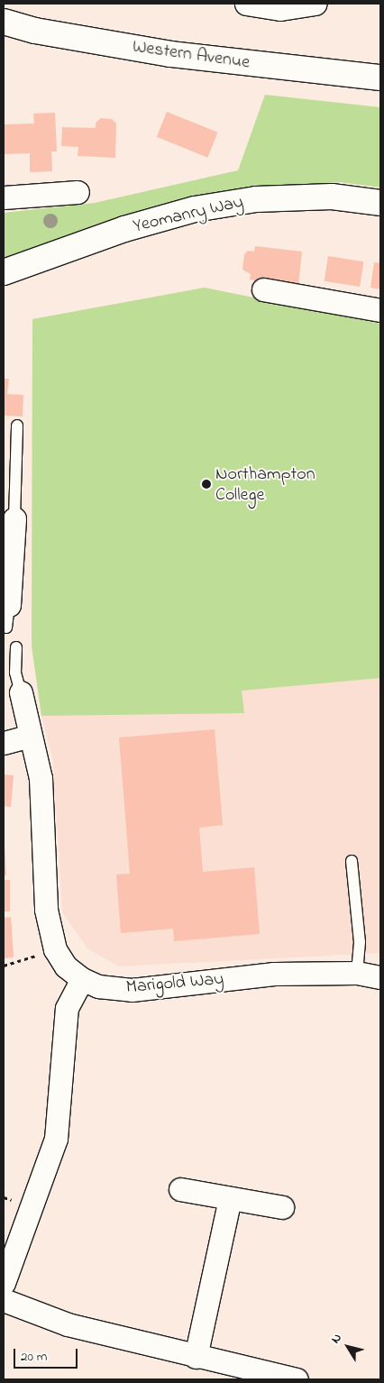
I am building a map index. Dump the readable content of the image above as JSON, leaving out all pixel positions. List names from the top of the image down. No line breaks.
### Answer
{"streets":{"street":["Western Avenue","Yeomanry Way","Marigold Way"]},"places":["Northampton College"],"scale_bar":"20 m","north":"top left"}
